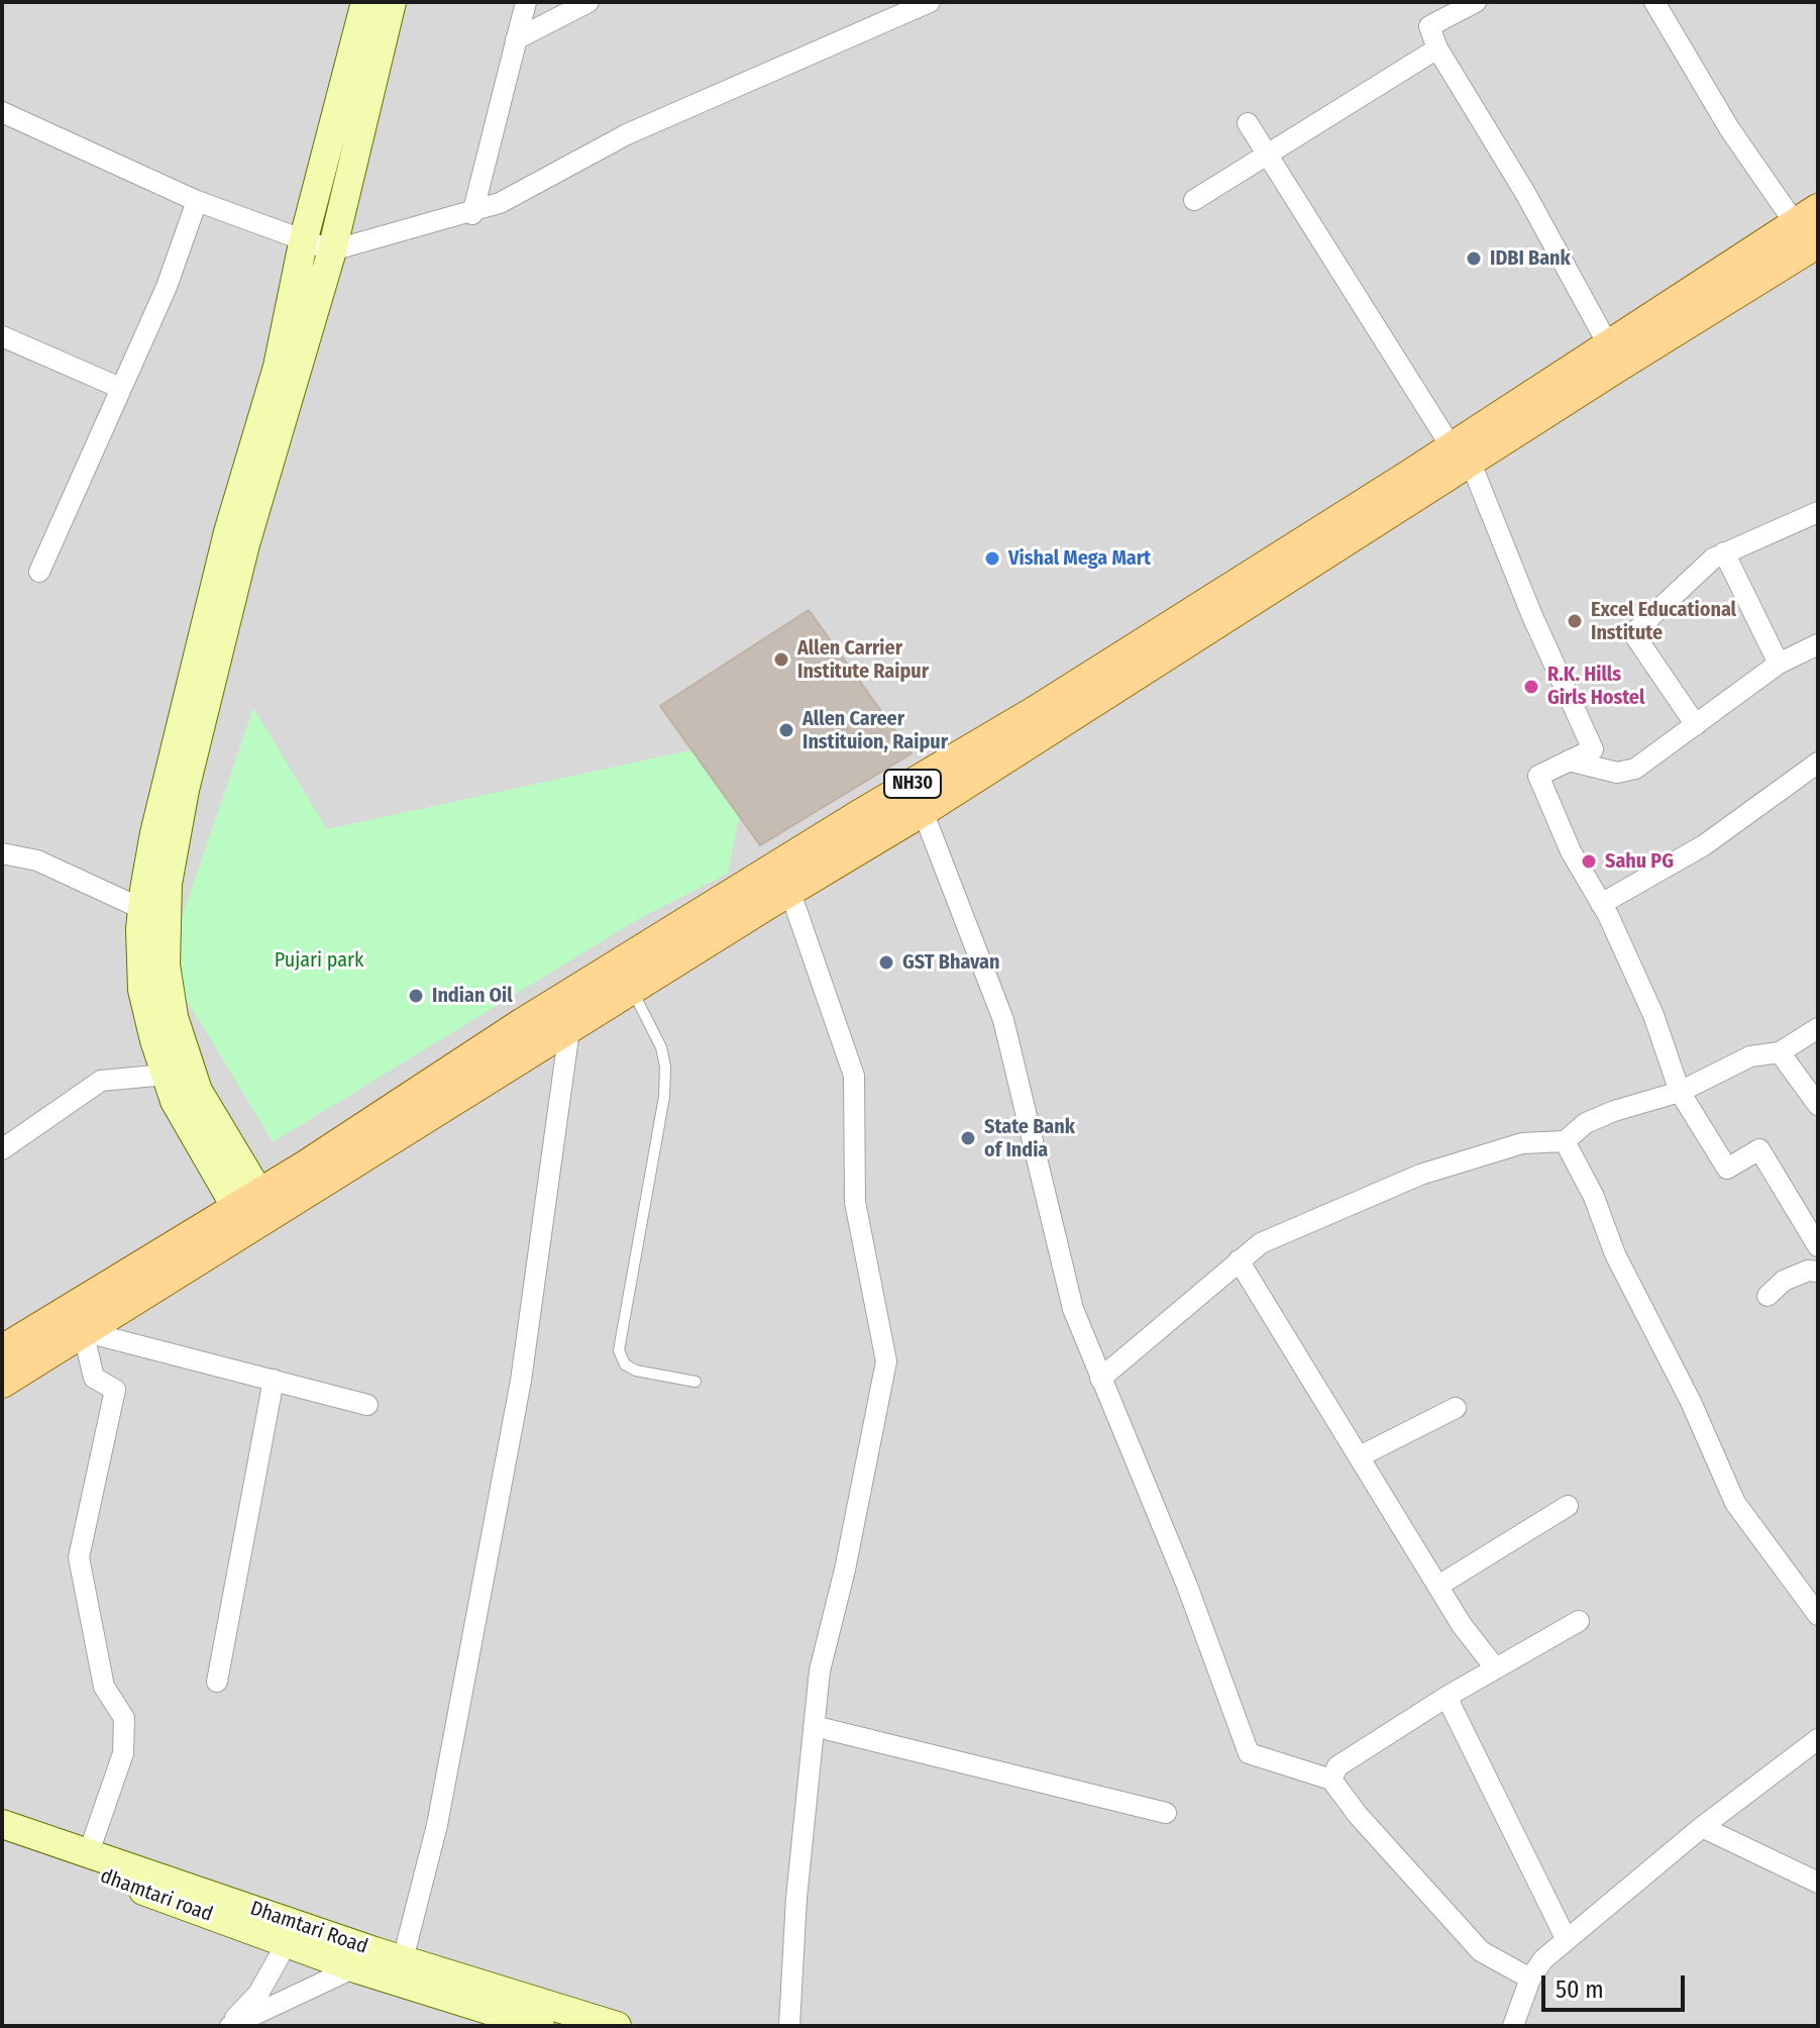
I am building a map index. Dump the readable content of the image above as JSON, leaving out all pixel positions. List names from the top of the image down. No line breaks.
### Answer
{"streets":{"main road":["NH30"],"street":["dhamtari road","Dhamtari Road"]},"crossings":[["dhamtari road","Dhamtari Road"]],"parks":["Pujari park"],"places":["IDBI Bank","Vishal Mega Mart","Excel Educational Institute","Allen Carrier Institute Raipur","R.K. Hills Girls Hostel","Allen Career Instituion, Raipur","Sahu PG","GST Bhavan","Indian Oil","State Bank of India"],"scale_bar":"50 m"}
